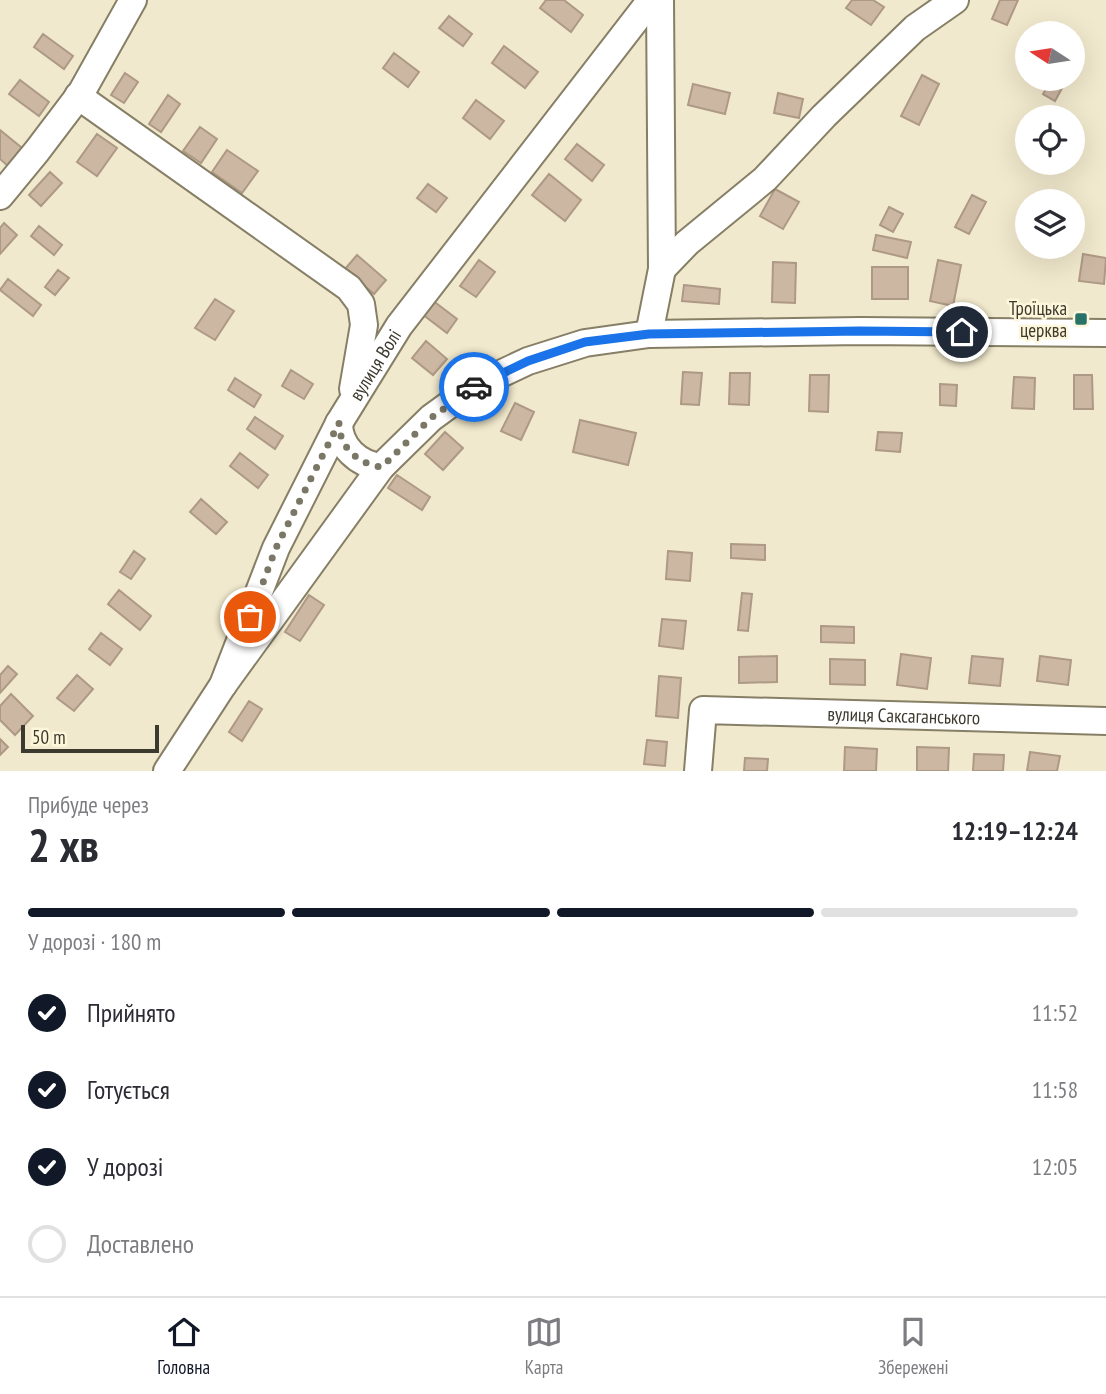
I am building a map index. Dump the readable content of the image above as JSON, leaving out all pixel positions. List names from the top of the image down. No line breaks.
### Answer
{"streets":{"street":["вулиця Волі","вулиця Саксаганського"]},"places":{"transit":["Троїцька церква"]},"scale_bar":"50 m","north":"left","page":{"scale":"50 m","heading":["2 хв","Прибуде через","12:19–12:24"],"bar":"У дорозі · 180 m","list":[["Прийнято","11:52"],["Готується","11:58"],["У дорозі","12:05"],"Доставлено"],"tabs":["Головна","Карта","Збережені"]}}
